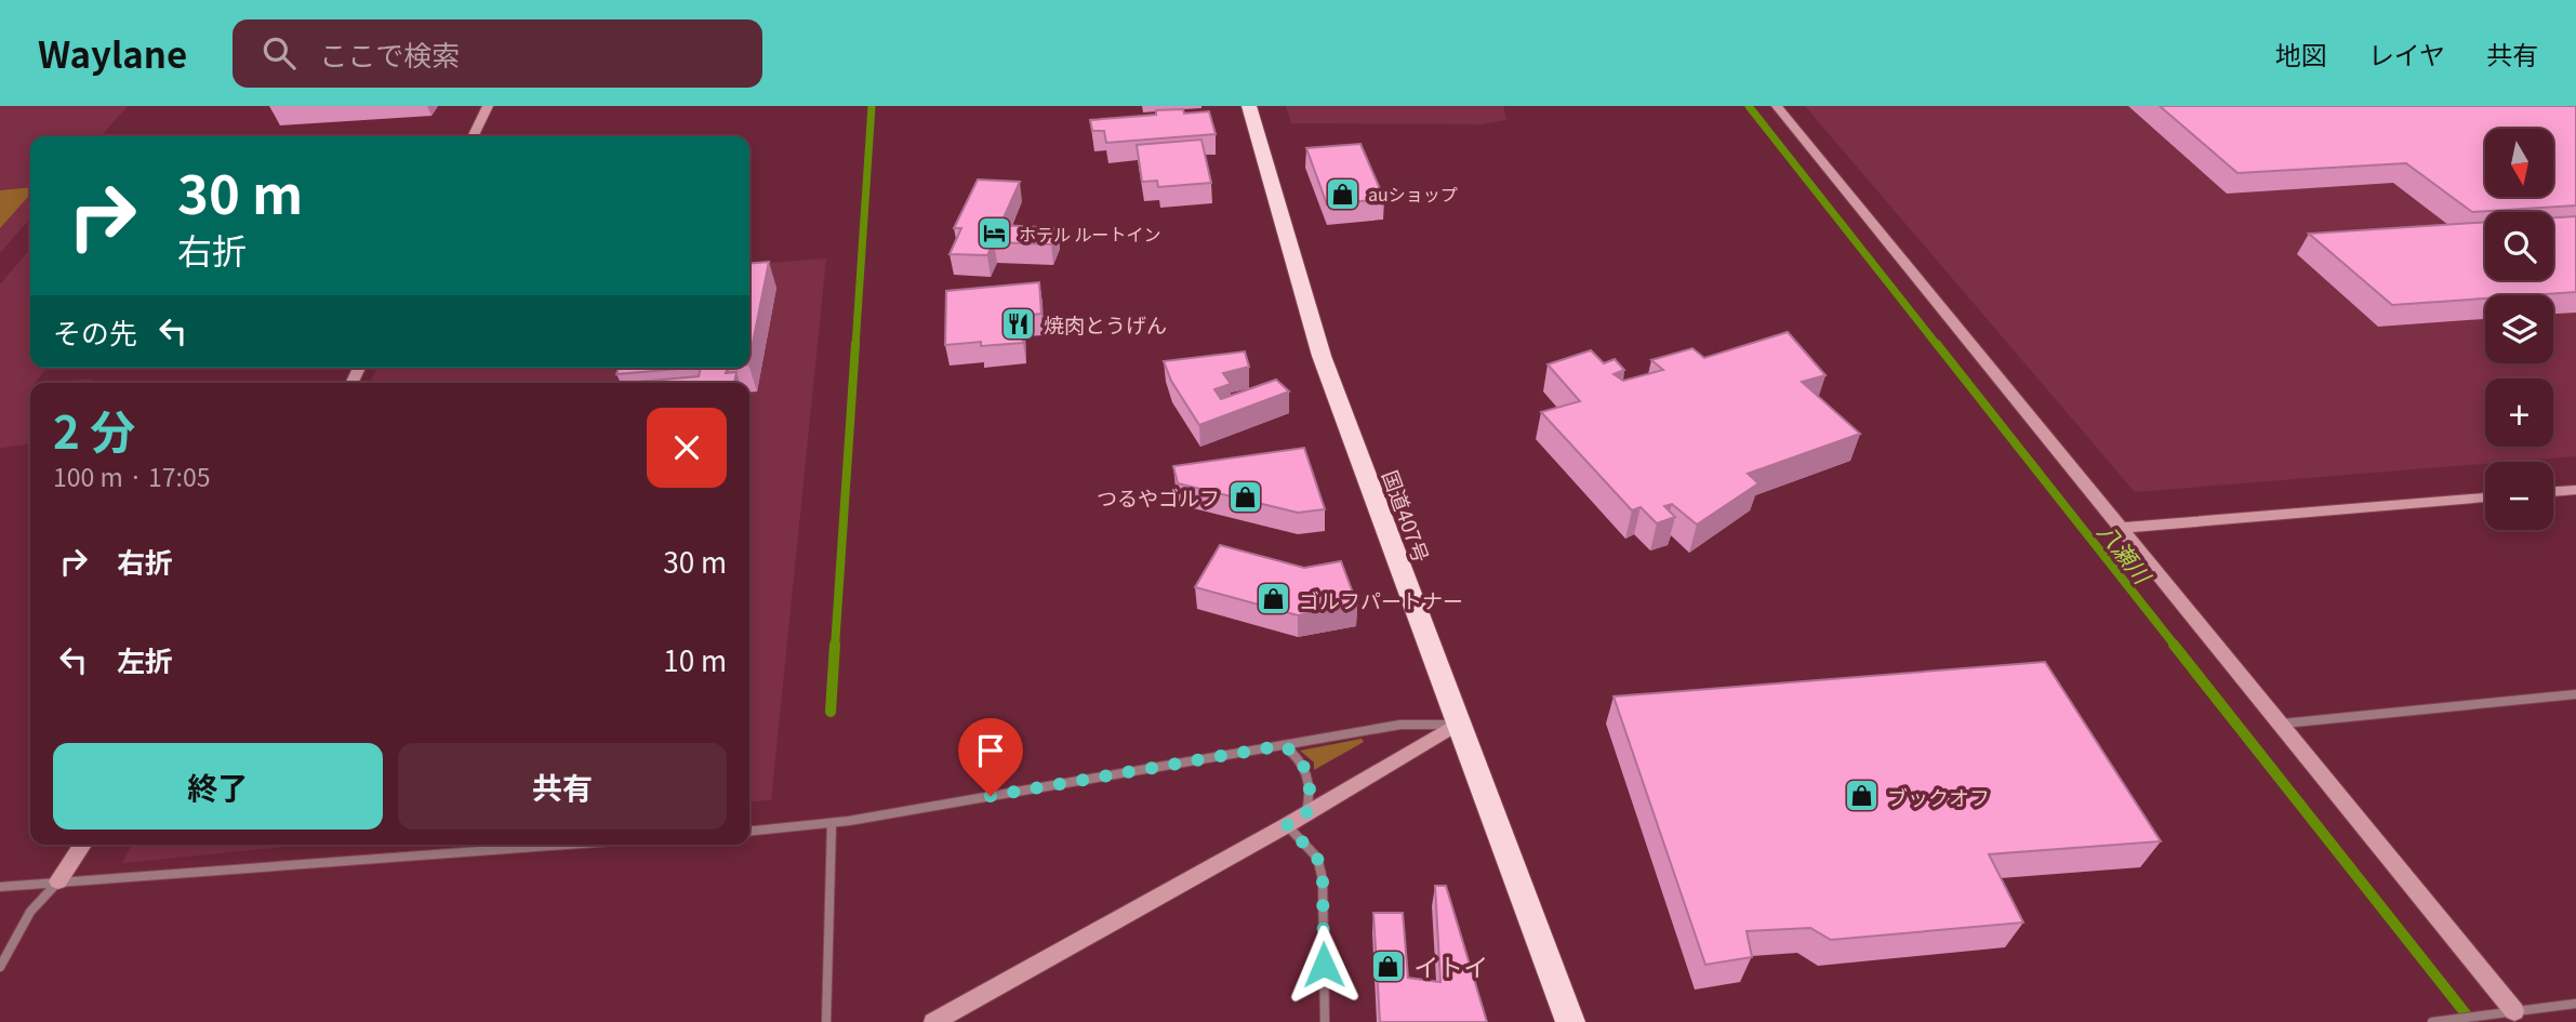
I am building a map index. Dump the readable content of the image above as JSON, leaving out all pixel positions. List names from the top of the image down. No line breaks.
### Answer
{"streets":{"highway":["国道407号"]},"water":["八瀬川"],"places":{"shop":["auショップ","つるやゴルフ","ゴルフパートナー","ブックオフ","イトイ"],"hotel":["ホテル ルートイン"],"restaurant":["焼肉とうげん"]},"north":"bottom","page":{"header":"Waylane","search":"ここで検索","nav":["地図","レイヤ","共有"],"map_buttons":["+","−"],"turn":["30 m","右折"],"then":"その先","heading":["2 分","100 m · 17:05"],"list":[{"name":"右折","value":"30 m"},{"name":"左折","value":"10 m"}],"buttons":["終了","共有"]}}
